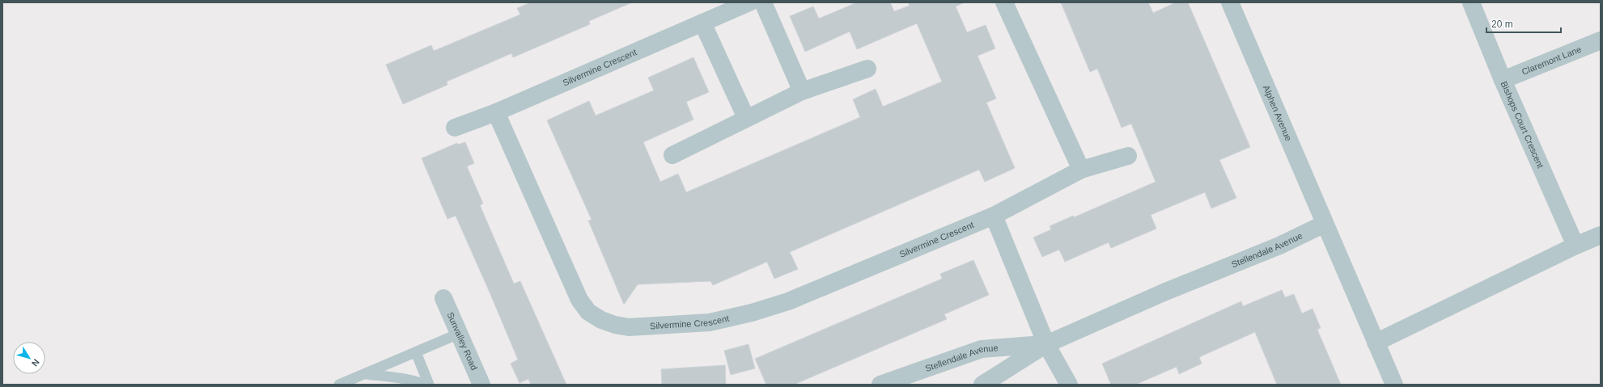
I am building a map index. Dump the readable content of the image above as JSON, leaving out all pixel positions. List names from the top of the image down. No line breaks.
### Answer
{"streets":{"street":["Claremont Lane","Silvermine Crescent","Alphen Avenue","Bishops Court Crescent","Stellendale Avenue","Sunvalley Road"]},"crossings":[["Claremont Lane","Bishops Court Crescent"],["Alphen Avenue","Stellendale Avenue"]],"scale_bar":"20 m","north":"bottom right"}
